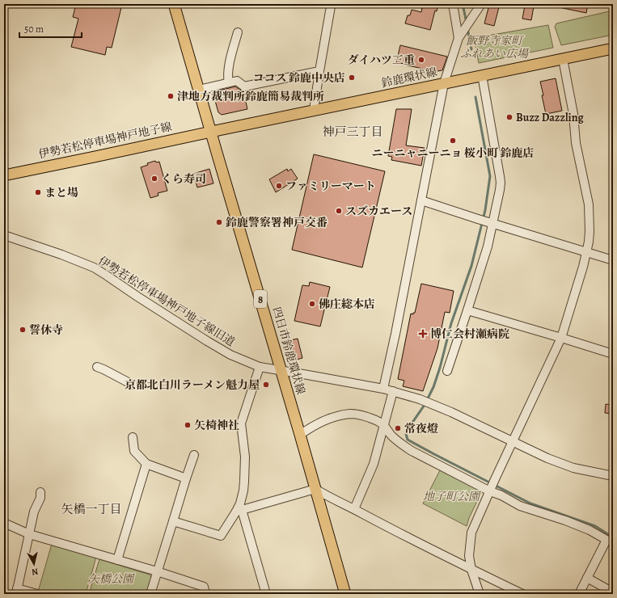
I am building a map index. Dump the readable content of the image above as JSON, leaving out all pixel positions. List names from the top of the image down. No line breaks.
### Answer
{"streets":{"main road":["鈴鹿環状線","伊勢若松停車場神戸地子線","8","四日市鈴鹿環状線"],"street":["伊勢若松停車場神戸地子線旧道"]},"crossings":[["鈴鹿環状線","伊勢若松停車場神戸地子線"],["鈴鹿環状線","四日市鈴鹿環状線"],["伊勢若松停車場神戸地子線","四日市鈴鹿環状線"],["伊勢若松停車場神戸地子線旧道","四日市鈴鹿環状線"]],"districts":["神戸三丁目","矢橋一丁目"],"parks":["飯野寺家町 ふれあい広場","地子町公園","矢橋公園"],"places":{"other":["ダイハツ三重","ココス 鈴鹿中央店","津地方裁判所鈴鹿簡易裁判所","Buzz Dazzling","ニーニャニーニョ 桜小町 鈴鹿店","くら寿司","ファミリーマート","まと場","スズカエース","鈴鹿警察署神戸交番","佛庄総本店","誓休寺","京都北白川ラーメン魁力屋","矢椅神社","常夜燈"],"health":["博仁会村瀬病院"]},"scale_bar":"50 m","north":"bottom"}
